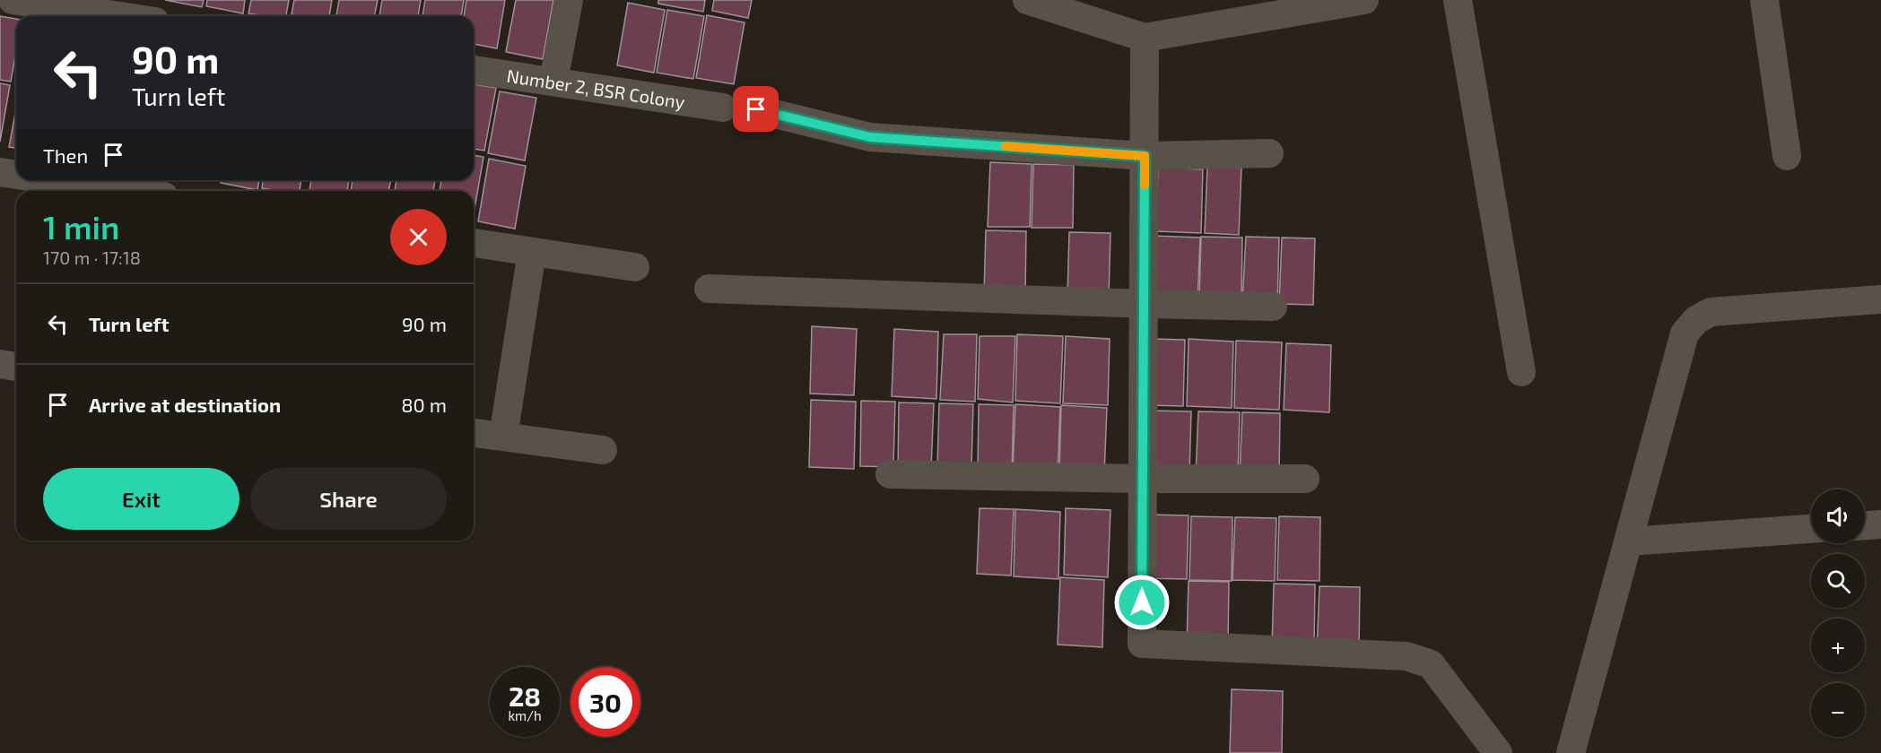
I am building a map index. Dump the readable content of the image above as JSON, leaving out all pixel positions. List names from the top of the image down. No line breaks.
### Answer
{"streets":{"street":["Number 2, BSR Colony"]},"page":{"turn":["90 m","Turn left"],"then":"Then","heading":["1 min","170 m · 17:18"],"list":[{"name":"Turn left","value":"90 m"},{"name":"Arrive at destination","value":"80 m"}],"buttons":["Exit","Share"],"map_buttons":["+","−"],"speed":"28 km/h","limit":"30"}}
